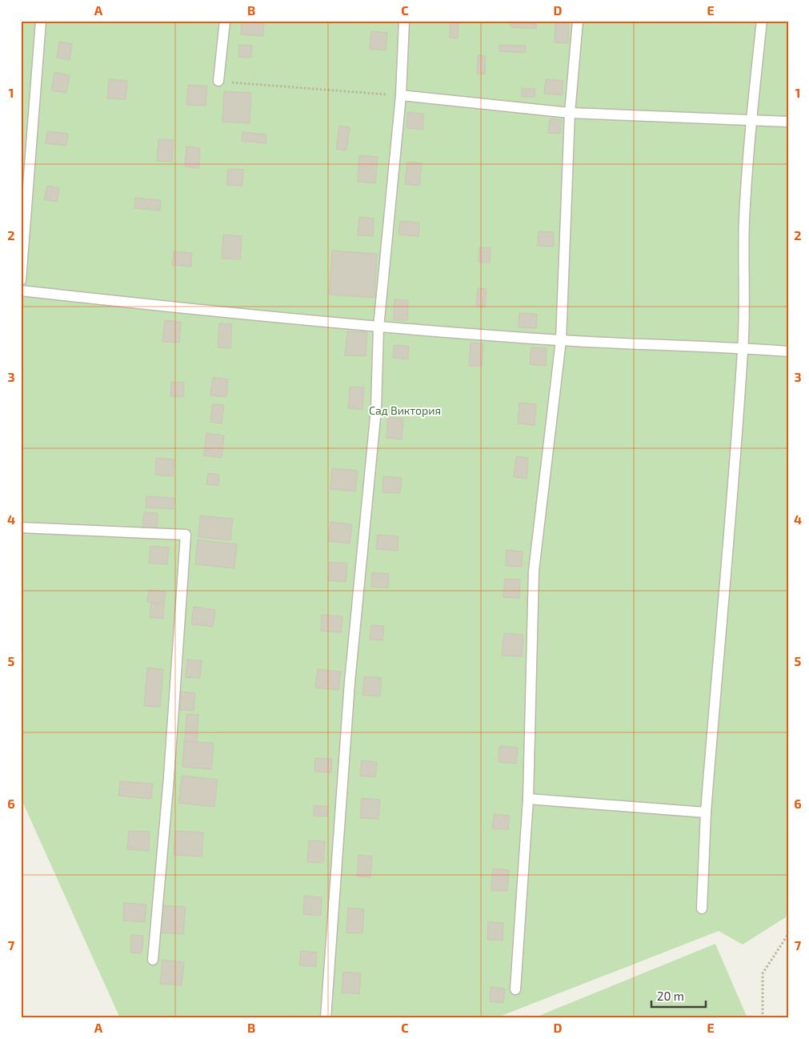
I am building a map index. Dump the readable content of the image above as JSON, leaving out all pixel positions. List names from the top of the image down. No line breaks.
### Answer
{"parks":["Сад Виктория"],"scale_bar":"20 m","grid":{"columns":["A","B","C","D","E"],"rows":["1","2","3","4","5","6","7"]}}
